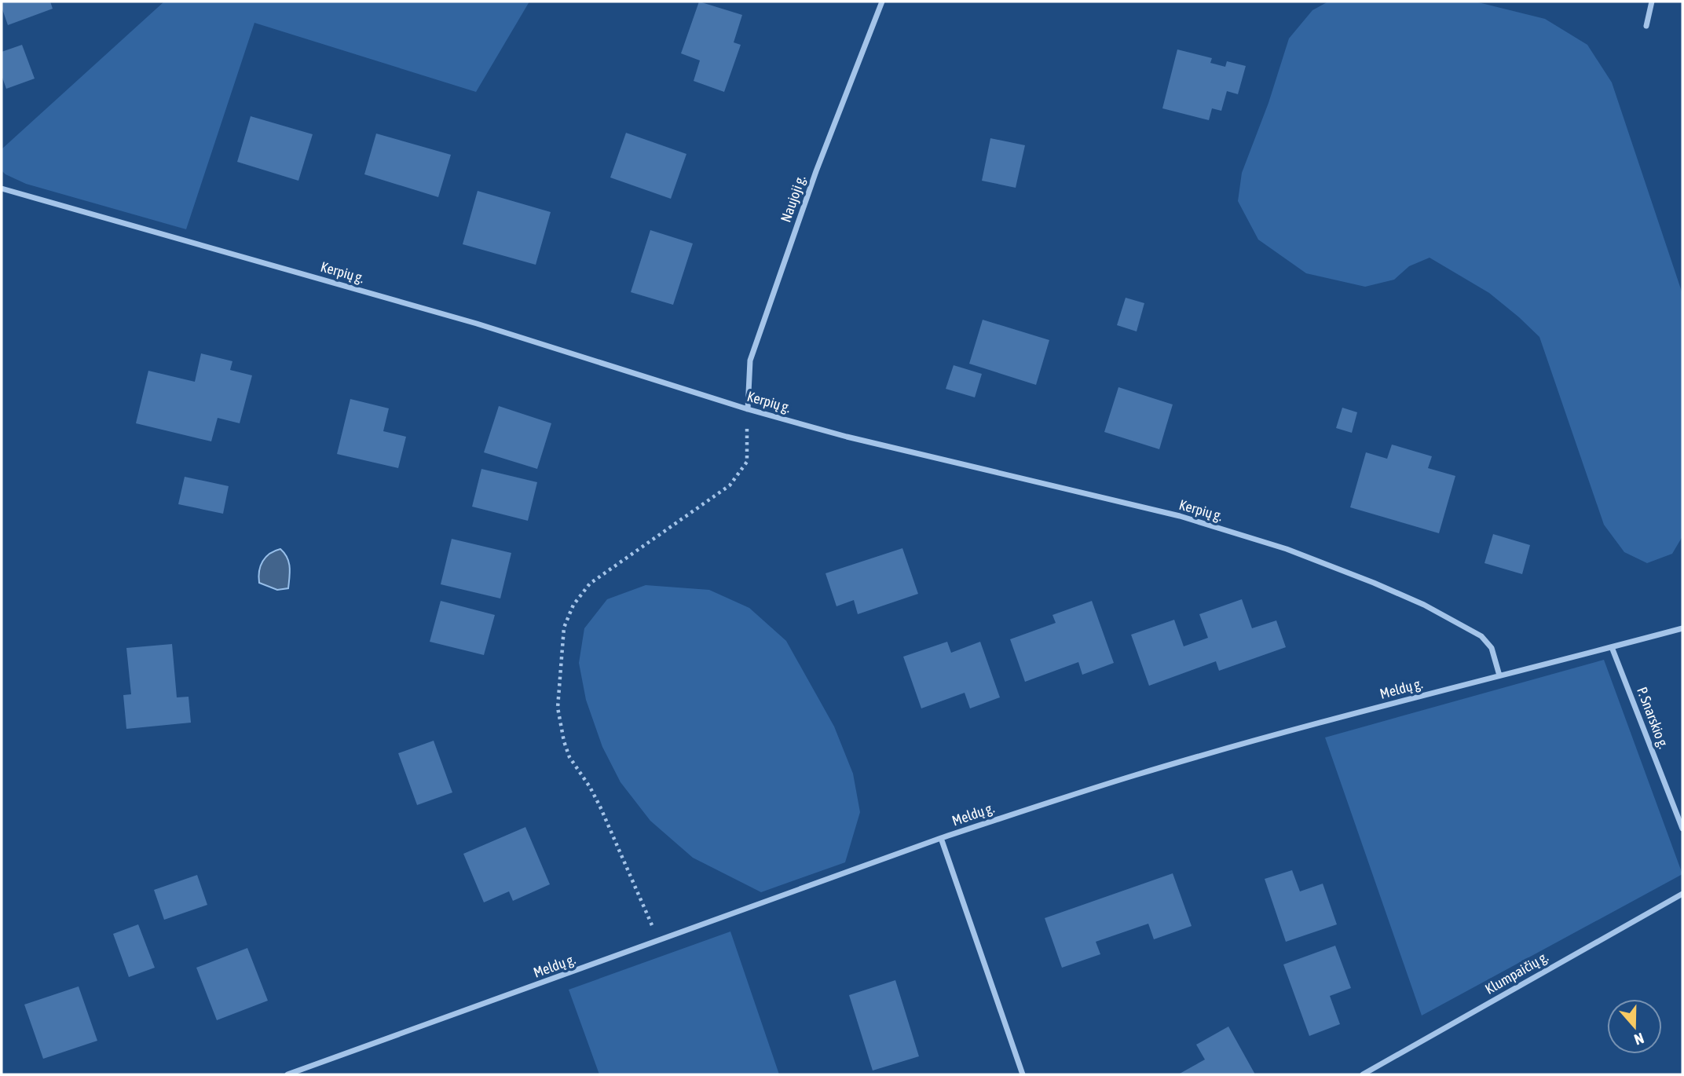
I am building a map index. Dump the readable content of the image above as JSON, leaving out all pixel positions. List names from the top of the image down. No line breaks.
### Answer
{"streets":{"street":["Naujoji g.","Kerpių g.","Meldų g.","P. Snarskio g.","Klumpaičių g."]},"crossings":[["Naujoji g.","Kerpių g."],["Kerpių g.","Meldų g."],["Meldų g.","P. Snarskio g."]],"north":"bottom"}
